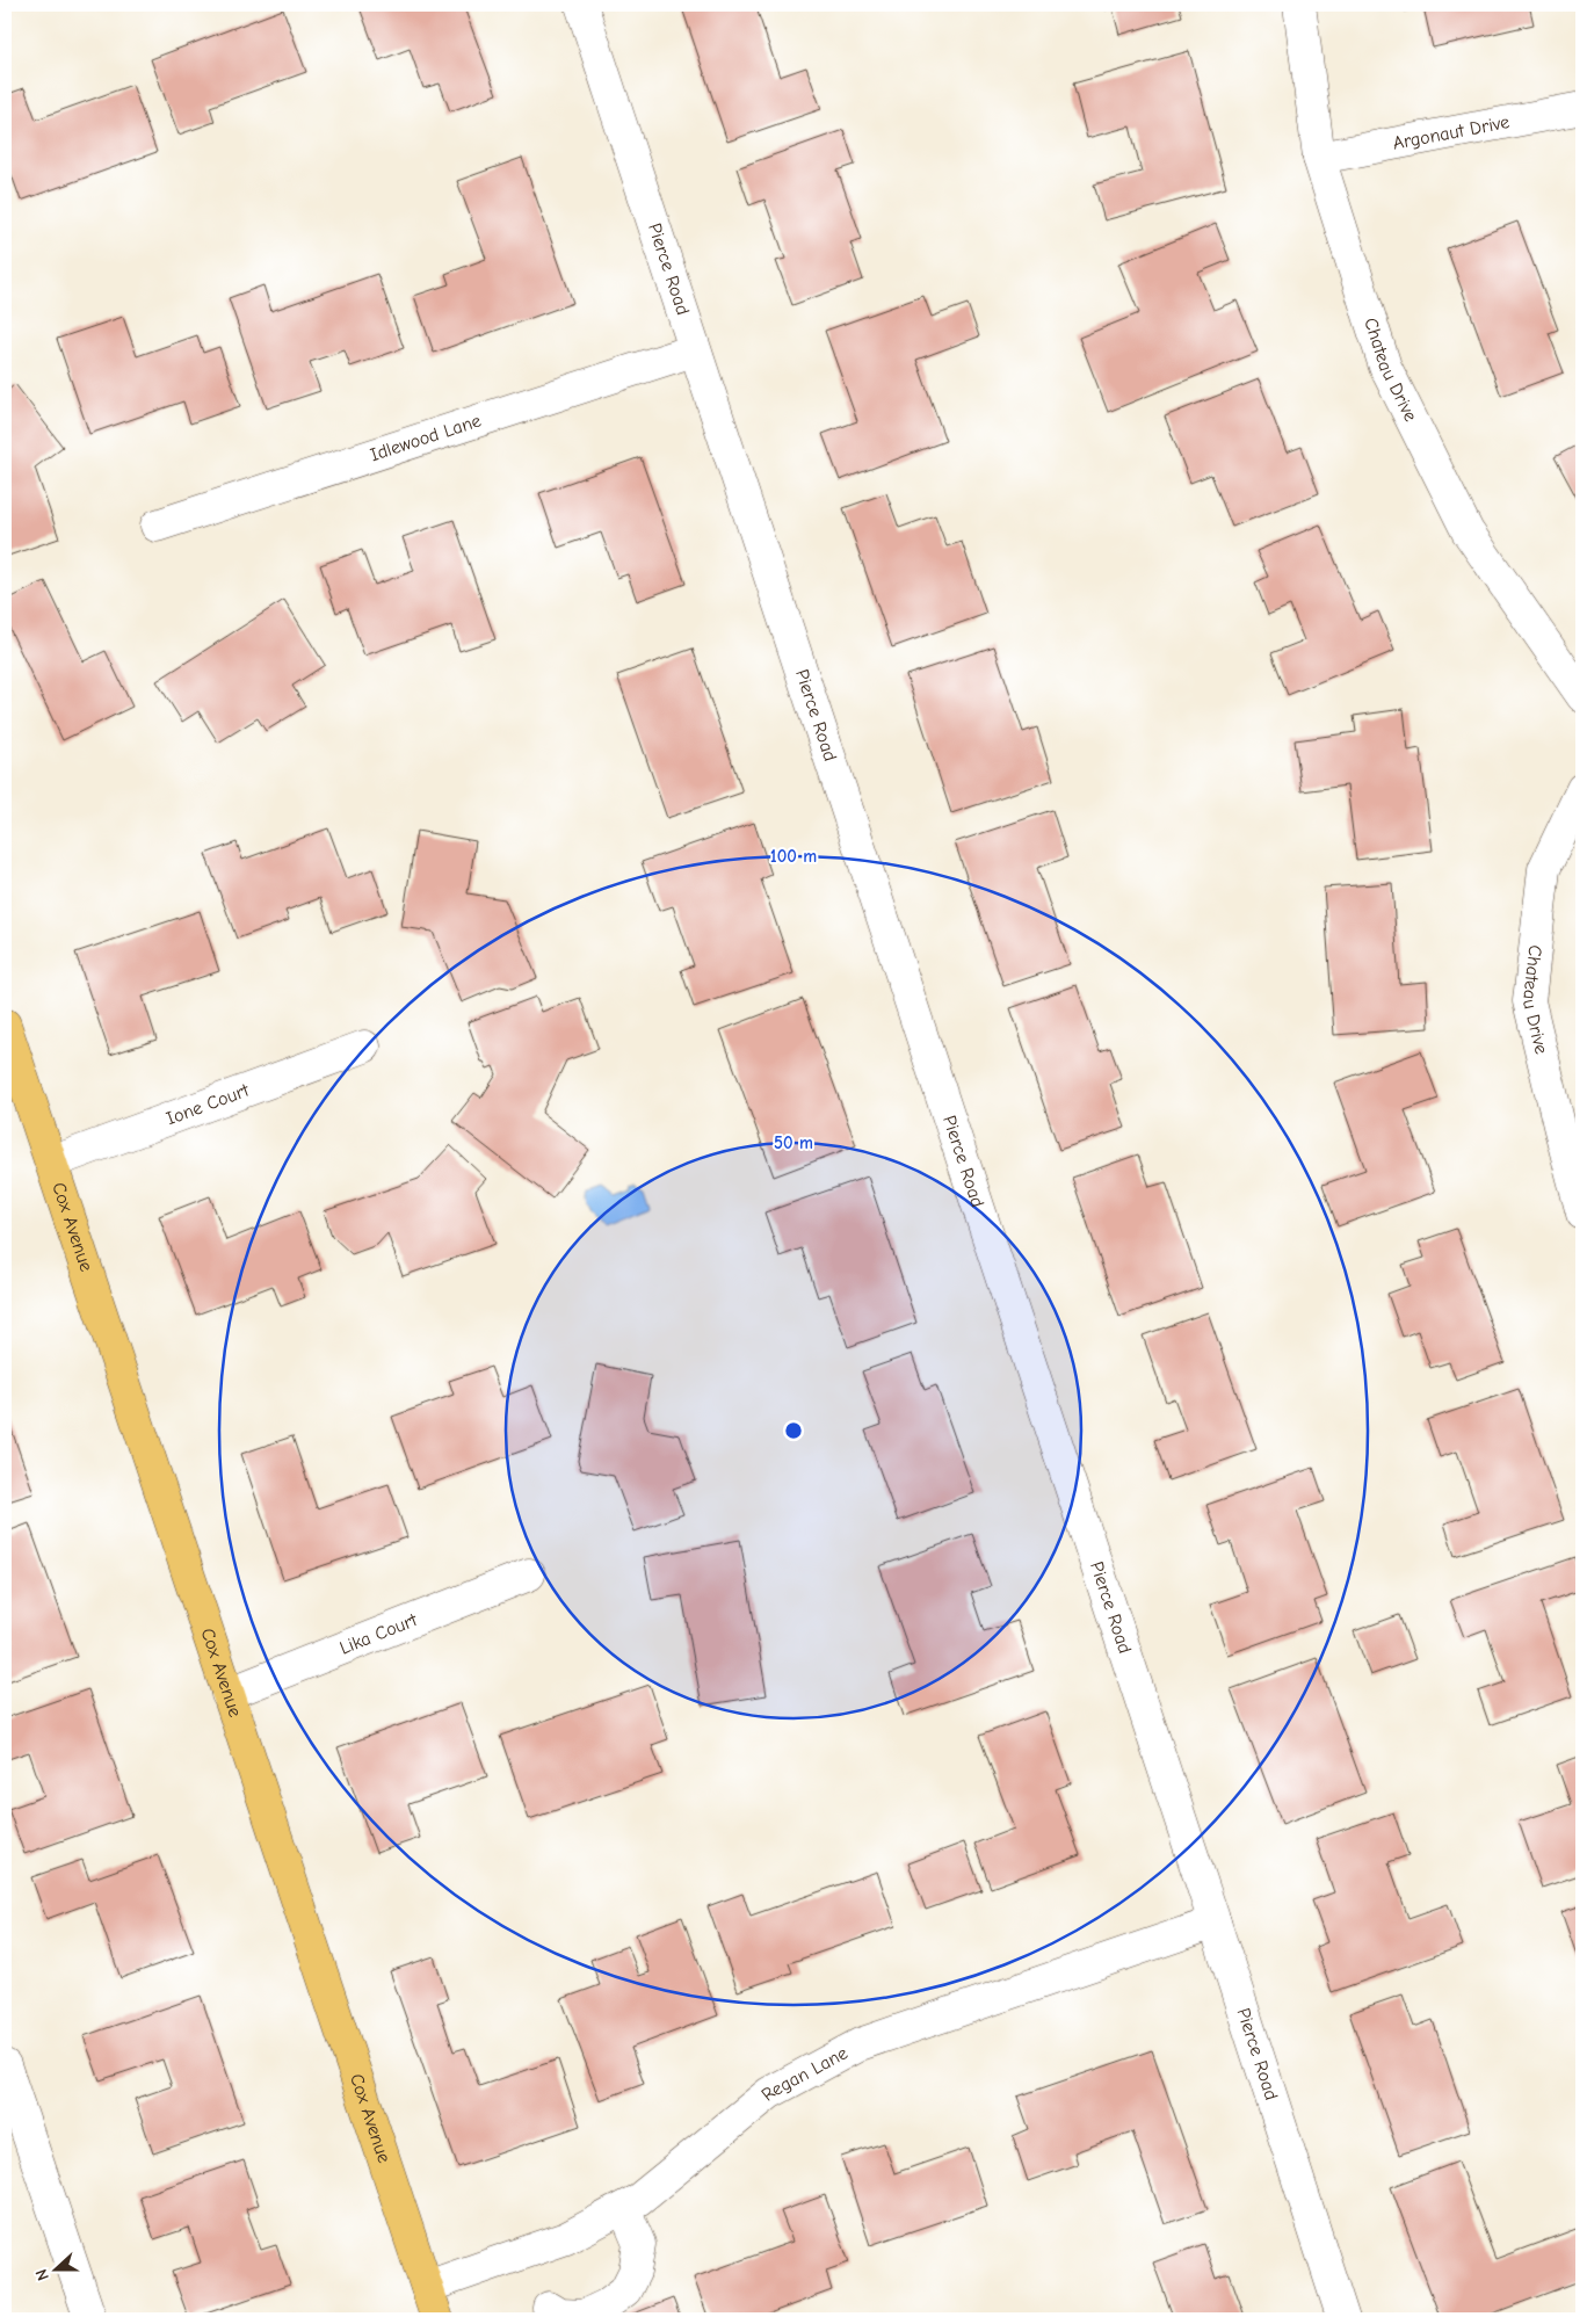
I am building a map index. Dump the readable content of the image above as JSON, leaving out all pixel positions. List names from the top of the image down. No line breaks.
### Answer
{"streets":{"main road":["Cox Avenue"],"street":["Argonaut Drive","Pierce Road","Chateau Drive","Idlewood Lane","Ione Court","Lika Court","Regan Lane"]},"crossings":[["Argonaut Drive","Chateau Drive"],["Pierce Road","Idlewood Lane"],["Pierce Road","Regan Lane"],["Ione Court","Cox Avenue"],["Cox Avenue","Lika Court"],["Cox Avenue","Regan Lane"]],"north":"left","rings":["100 m","50 m"]}
